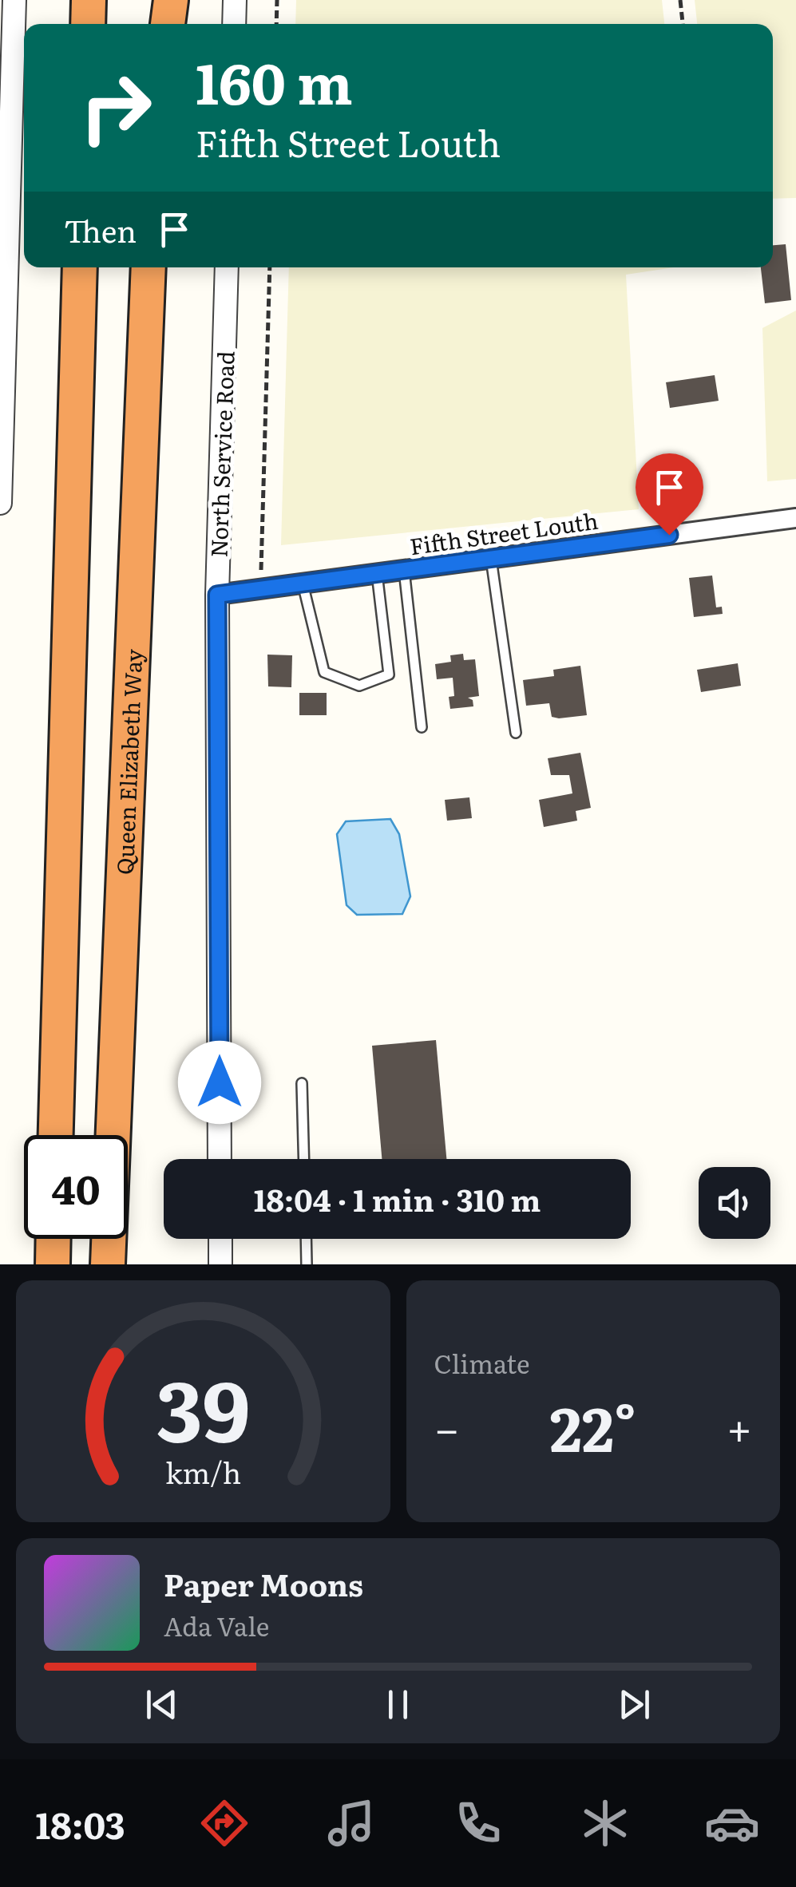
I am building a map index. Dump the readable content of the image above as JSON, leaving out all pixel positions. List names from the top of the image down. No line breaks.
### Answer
{"streets":{"highway":["Queen Elizabeth Way"],"street":["North Service Road","Fifth Street Louth"]},"crossings":[["North Service Road","Fifth Street Louth"]],"page":{"turn":["160 m","Fifth Street Louth"],"then":"Then","limit":"40","trip":"18:04 · 1 min · 310 m","tile":"Climate","heat":["−","22°","+"],"song":["Paper Moons","Ada Vale"],"tabs":"18:03","gauge":["39","km/h"]}}
